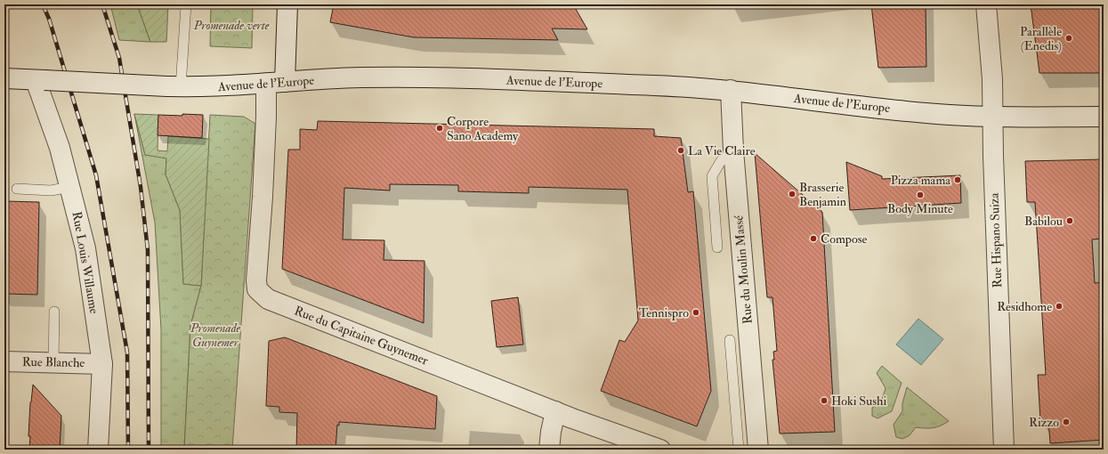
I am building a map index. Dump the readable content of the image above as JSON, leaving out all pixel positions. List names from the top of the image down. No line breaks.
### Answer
{"streets":{"street":["Avenue de l'Europe","Rue Hispano Suiza","Rue Louis Willaume","Rue du Moulin Massé","Rue du Capitaine Guynemer","Rue Blanche"]},"crossings":[["Avenue de l'Europe","Rue Hispano Suiza"],["Avenue de l'Europe","Rue Louis Willaume"],["Avenue de l'Europe","Rue du Moulin Massé"],["Avenue de l'Europe","Rue du Capitaine Guynemer"],["Rue Louis Willaume","Rue Blanche"]],"parks":["Promenade verte","Promenade Guynemer"],"places":["Parallèle (Enedis)","Corpore Sano Academy","La Vie Claire","Pizza mama","Brasserie Benjamin","Body Minute","Babilou","Compose","Residhome","Tennispro","Hoki Sushi","Rizzo"]}
